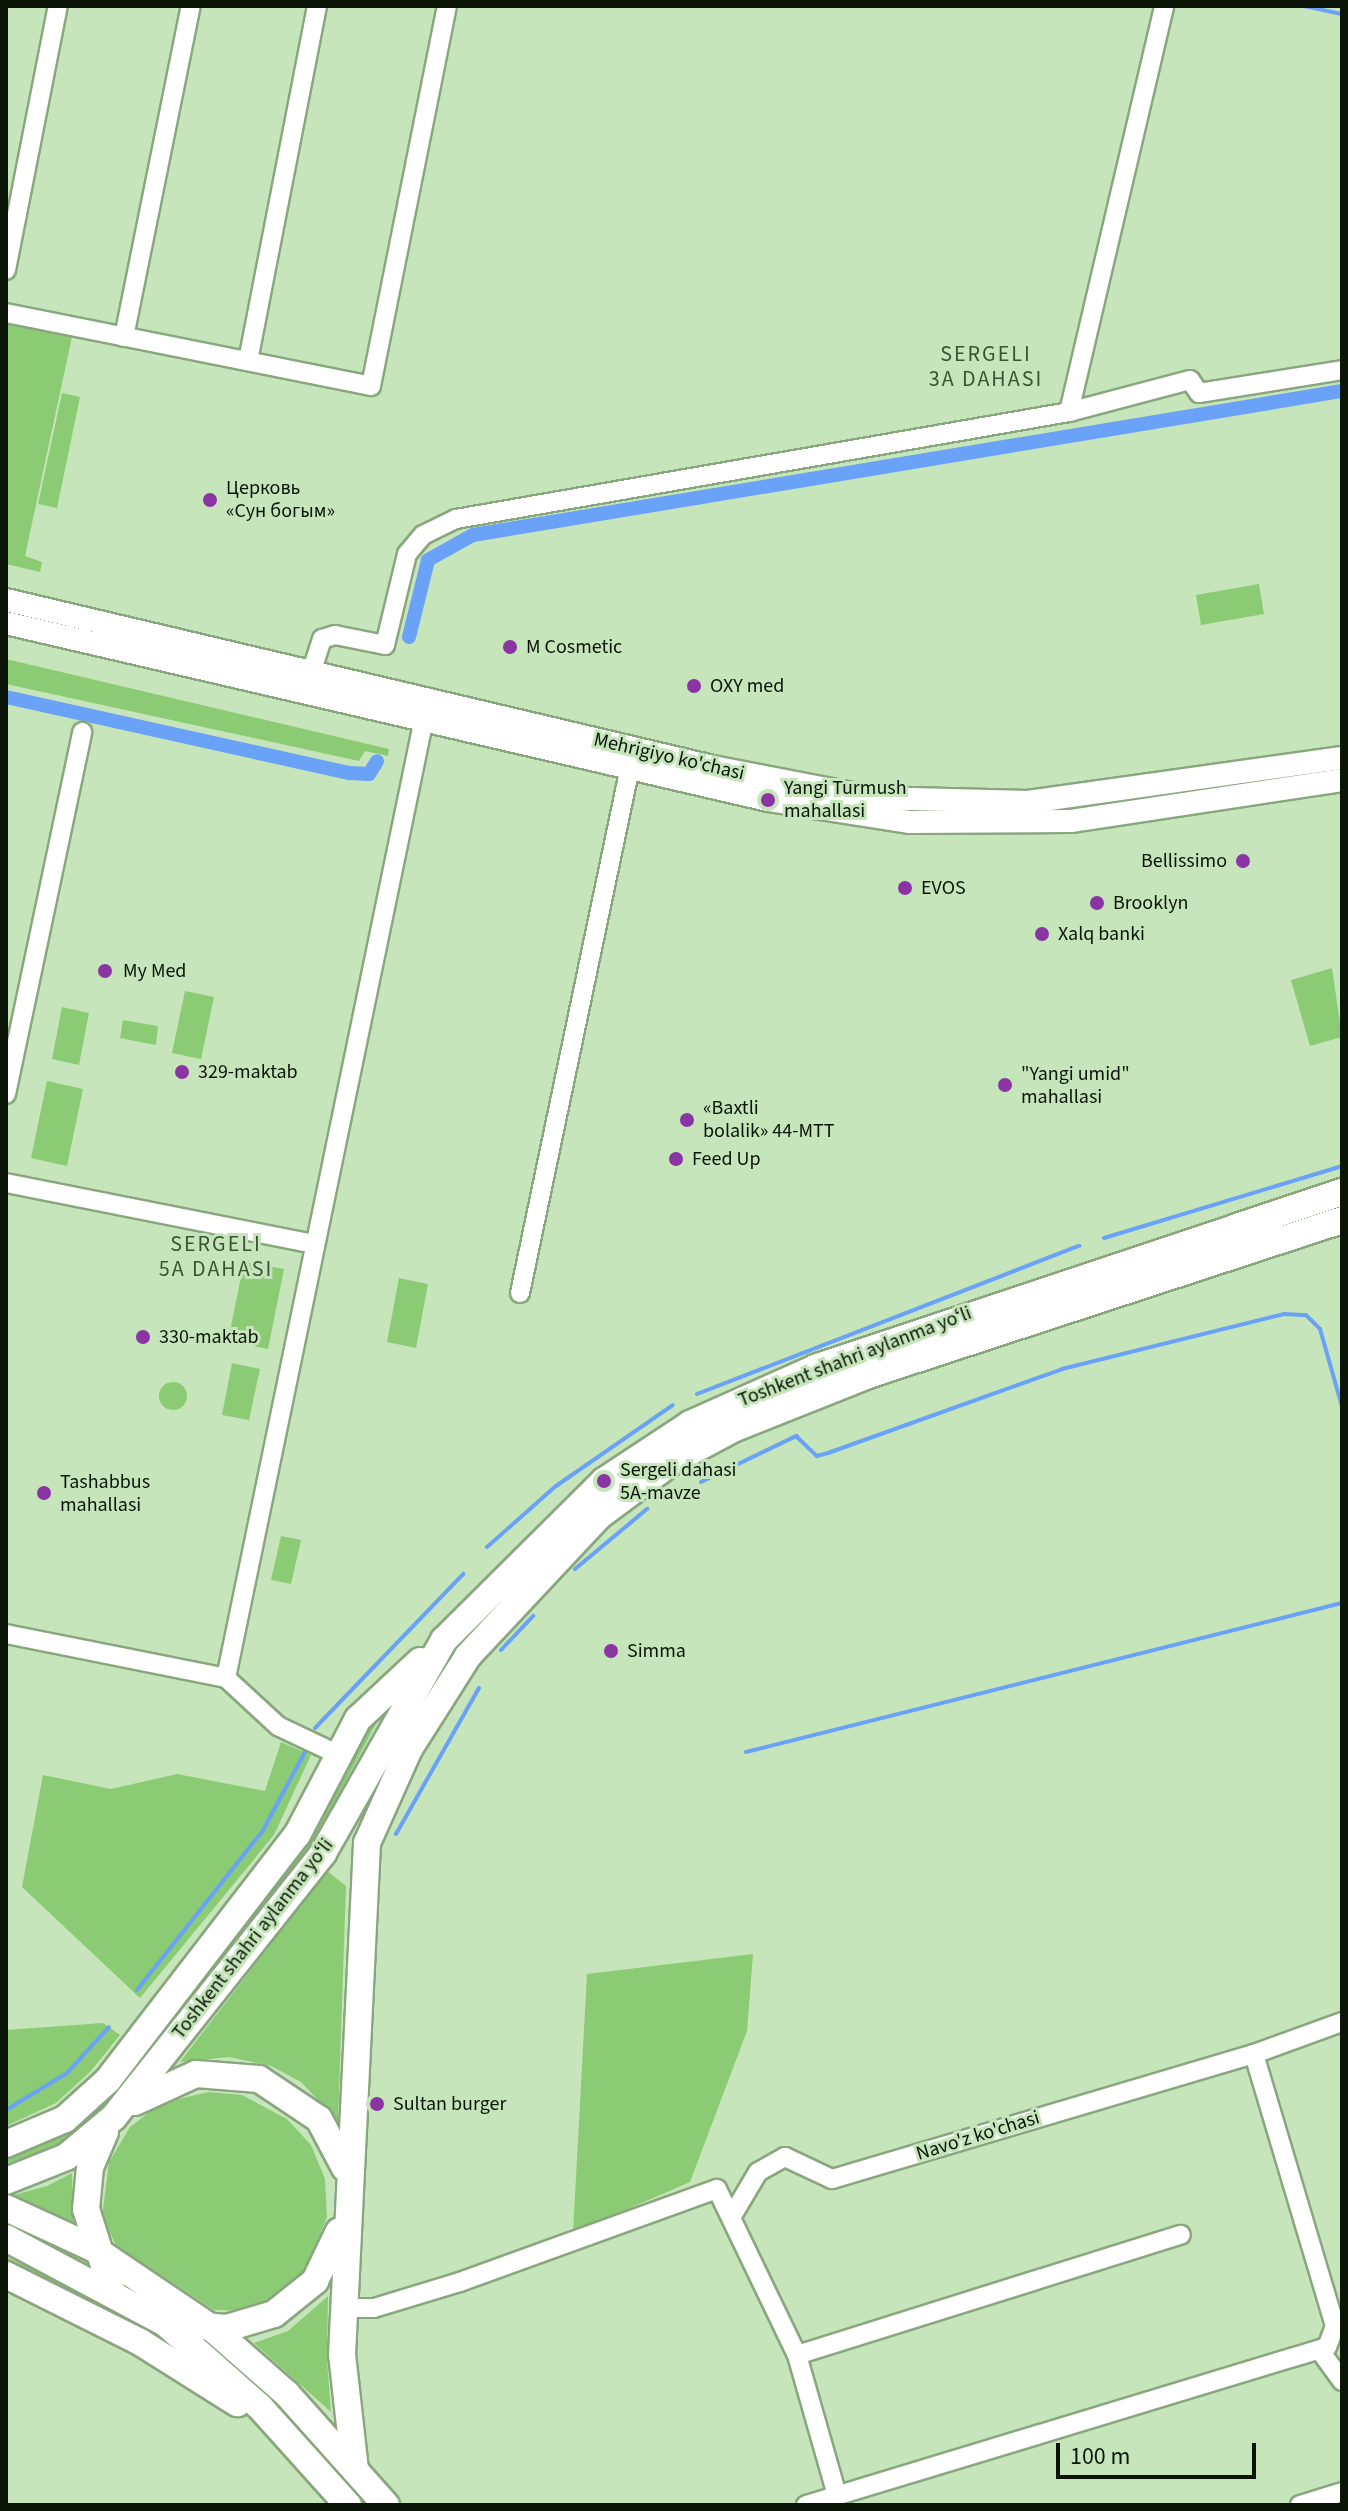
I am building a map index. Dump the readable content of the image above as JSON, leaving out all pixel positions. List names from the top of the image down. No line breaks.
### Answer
{"streets":{"highway":["Toshkent shahri aylanma yoʻli"],"main road":["Mehrigiyo ko'chasi"],"street":["Navo'z ko'chasi"]},"districts":["SERGELI 3A DAHASI","SERGELI 5A DAHASI"],"places":["Церковь «Сун богым»","M Cosmetic","OXY med","Yangi Turmush mahallasi","Bellissimo","EVOS","Brooklyn","Xalq banki","My Med","329-maktab","\"Yangi umid\" mahallasi","«Baxtli bolalik» 44-MTT","Feed Up","330-maktab","Sergeli dahasi 5A-mavze","Tashabbus mahallasi","Simma","Sultan burger"],"scale_bar":"100 m"}
